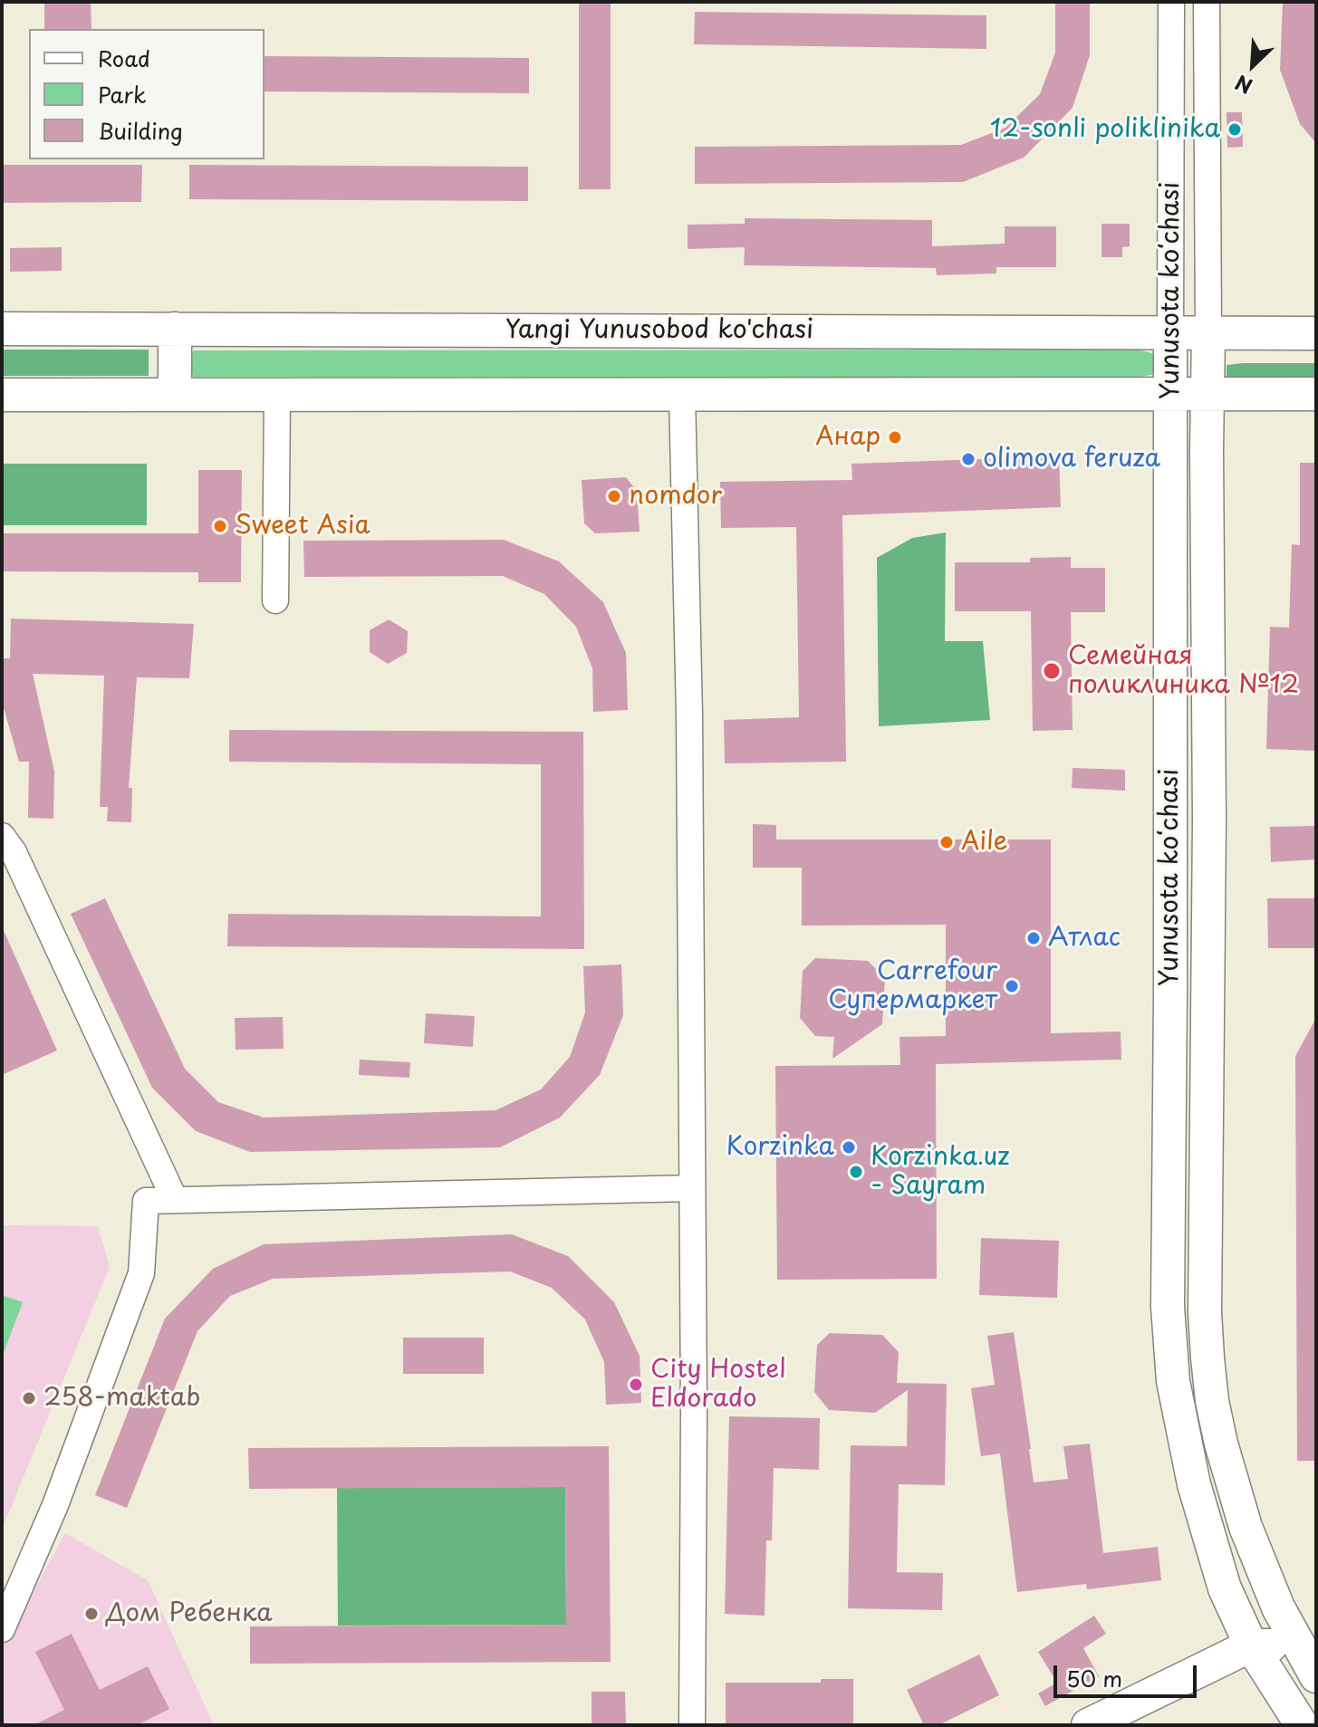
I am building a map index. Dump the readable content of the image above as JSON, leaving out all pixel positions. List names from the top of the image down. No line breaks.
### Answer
{"streets":{"main road":["Yunusota koʻchasi","Yangi Yunusobod ko'chasi"]},"crossings":[["Yunusota koʻchasi","Yangi Yunusobod ko'chasi"]],"places":["12-sonli poliklinika","Анар","olimova feruza","nomdor","Sweet Asia","Семейная поликлиника №12","Aile","Атлас","Carrefour Супермаркет","Korzinka","Korzinka.uz - Sayram","City Hostel Eldorado","258-maktab","Дом Ребенка"],"legend":["Road","Park","Building"],"scale_bar":"50 m","north":"bottom left"}
